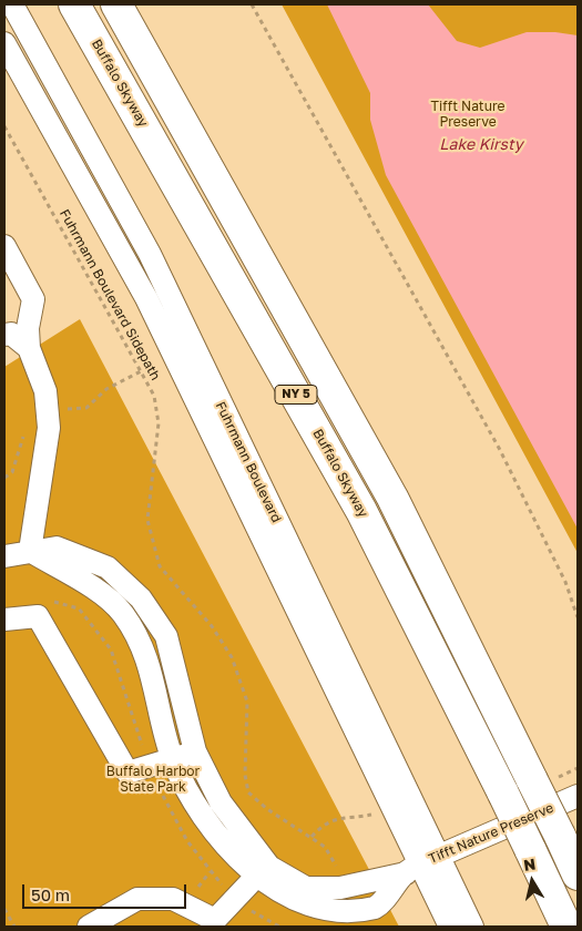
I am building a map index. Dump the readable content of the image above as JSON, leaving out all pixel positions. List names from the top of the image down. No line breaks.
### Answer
{"streets":{"highway":["Buffalo Skyway","NY 5"],"street":["Fuhrmann Boulevard","Tifft Nature Preserve"],"path":["Fuhrmann Boulevard Sidepath"]},"crossings":[["Fuhrmann Boulevard","Tifft Nature Preserve"]],"water":["Lake Kirsty"],"parks":["Tifft Nature Preserve","Buffalo Harbor State Park"],"scale_bar":"50 m","north":"top"}
